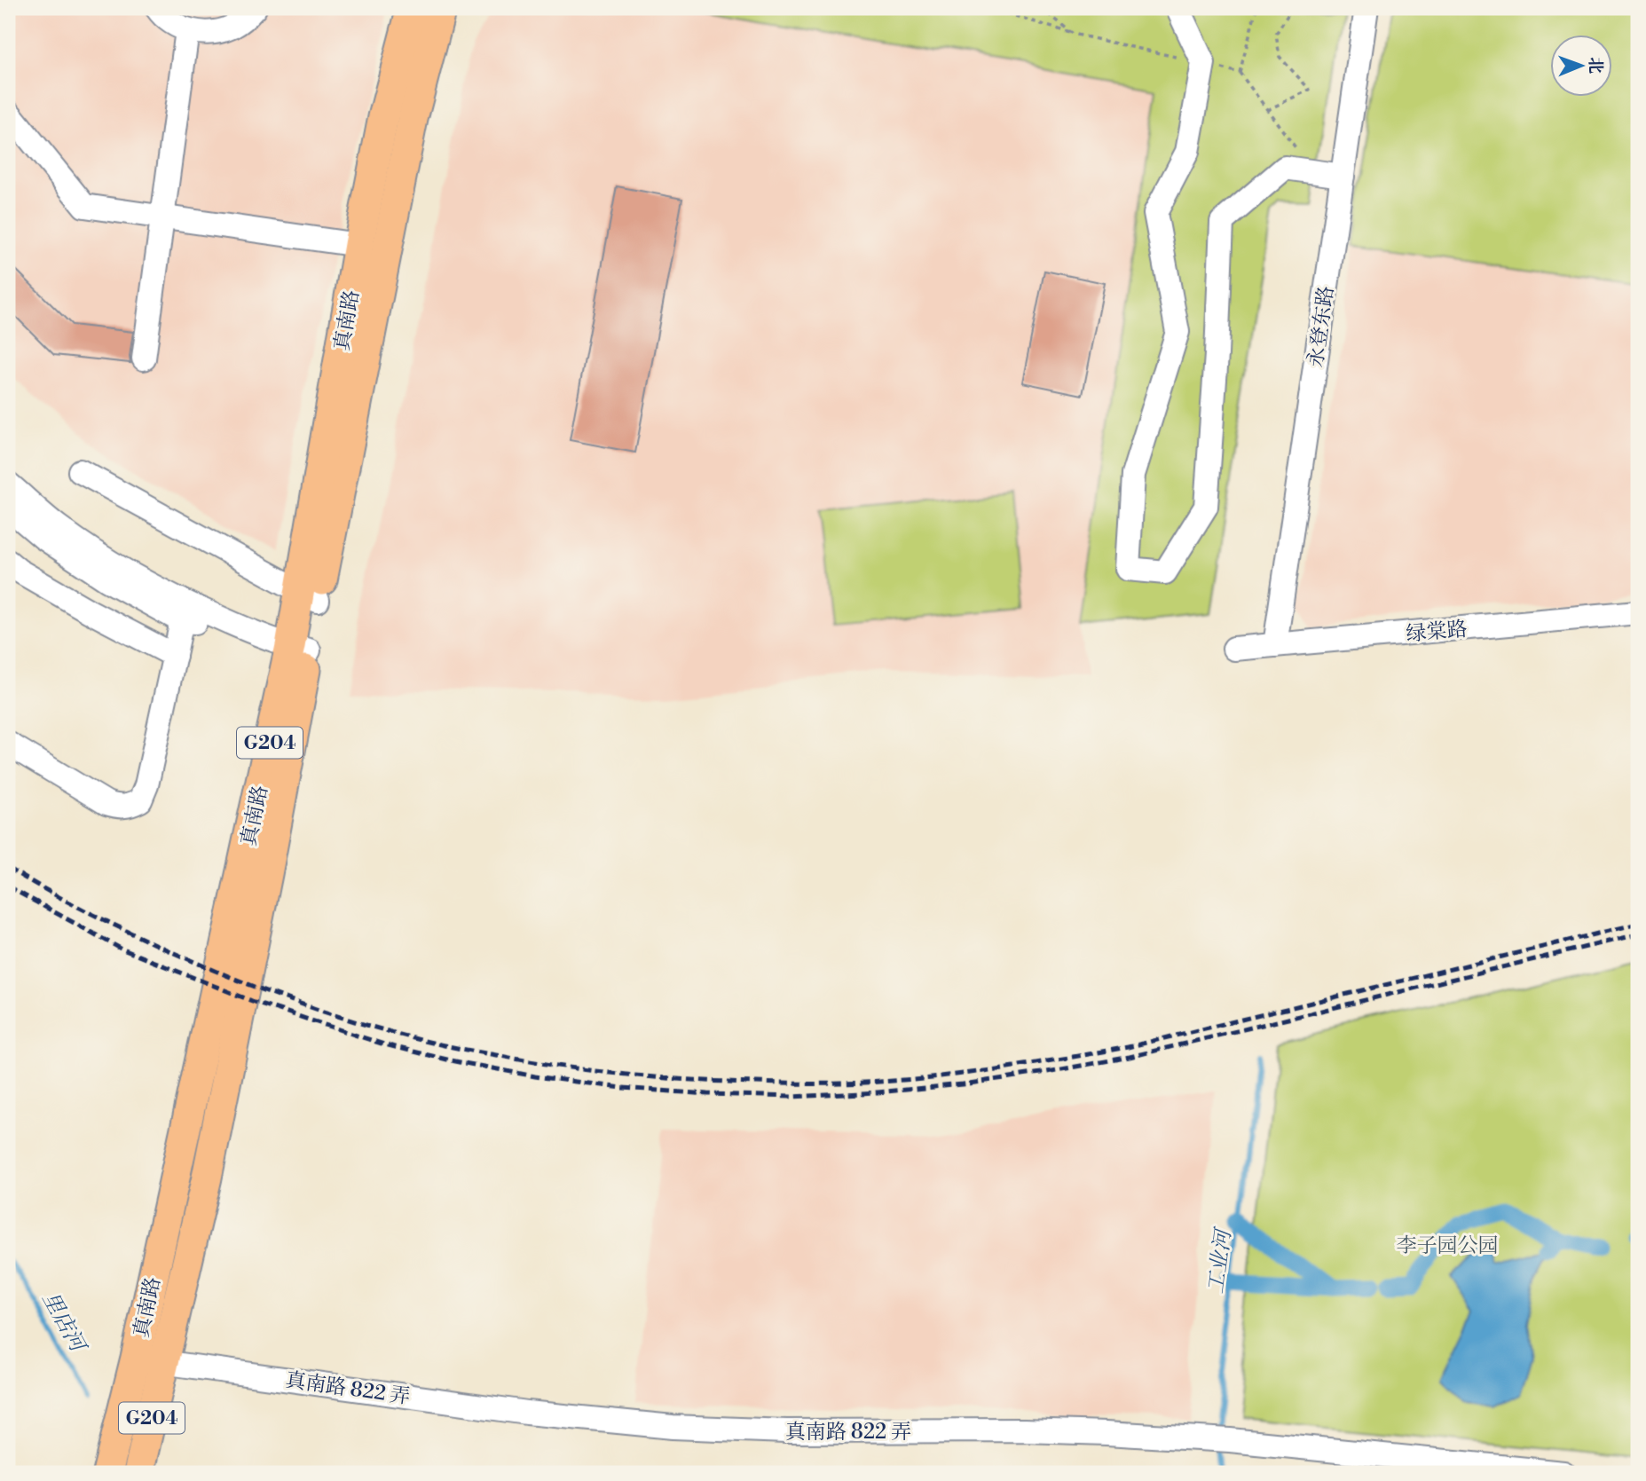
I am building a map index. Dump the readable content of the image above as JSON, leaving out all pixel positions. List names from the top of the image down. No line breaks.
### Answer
{"streets":{"main road":["真南路","G204"],"street":["永登东路","绿棠路","真南路 822 弄"]},"crossings":[["真南路","真南路 822 弄"],["永登东路","绿棠路"]],"water":["工业河","里店河"],"parks":["李子园公园"],"north":"right"}
